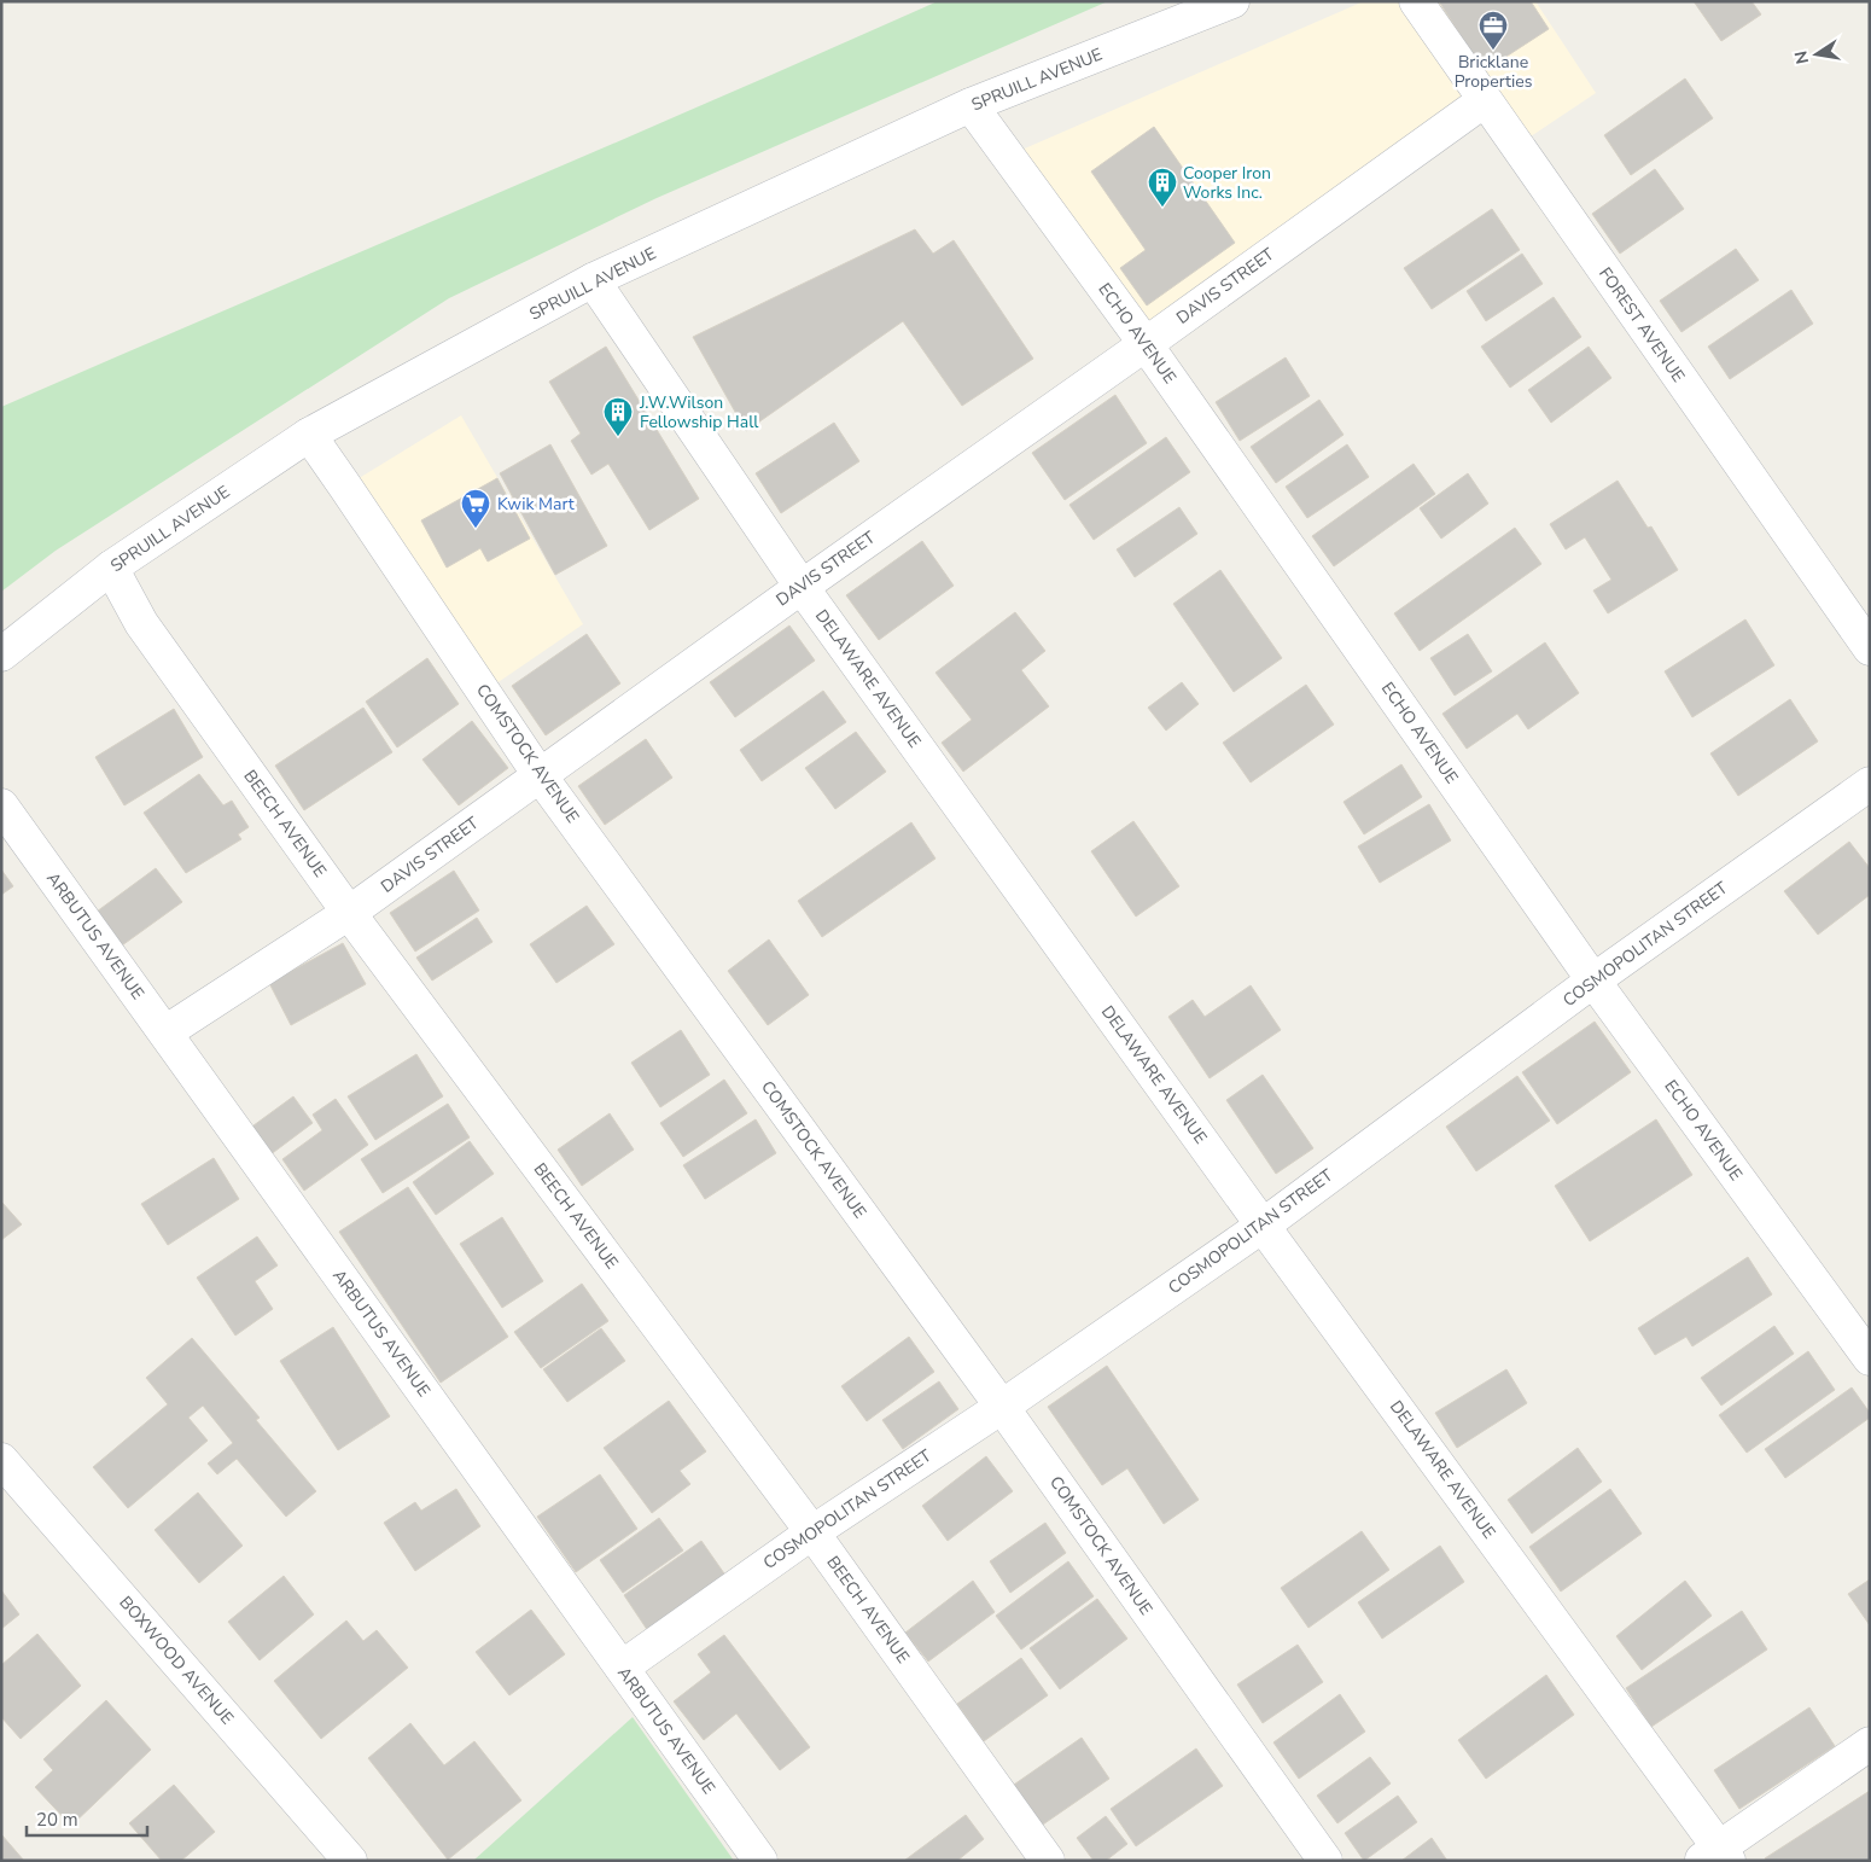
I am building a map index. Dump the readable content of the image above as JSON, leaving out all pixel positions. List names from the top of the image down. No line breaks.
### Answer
{"streets":{"street":["SPRUILL AVENUE","DAVIS STREET","FOREST AVENUE","ECHO AVENUE","DELAWARE AVENUE","COMSTOCK AVENUE","BEECH AVENUE","ARBUTUS AVENUE","COSMOPOLITAN STREET","BOXWOOD AVENUE"]},"crossings":[["SPRUILL AVENUE","ECHO AVENUE"],["SPRUILL AVENUE","DELAWARE AVENUE"],["SPRUILL AVENUE","COMSTOCK AVENUE"],["SPRUILL AVENUE","BEECH AVENUE"],["DAVIS STREET","FOREST AVENUE"],["DAVIS STREET","ECHO AVENUE"],["DAVIS STREET","DELAWARE AVENUE"],["DAVIS STREET","COMSTOCK AVENUE"],["DAVIS STREET","BEECH AVENUE"],["DAVIS STREET","ARBUTUS AVENUE"],["ECHO AVENUE","COSMOPOLITAN STREET"],["DELAWARE AVENUE","COSMOPOLITAN STREET"],["COMSTOCK AVENUE","COSMOPOLITAN STREET"],["BEECH AVENUE","COSMOPOLITAN STREET"],["ARBUTUS AVENUE","COSMOPOLITAN STREET"]],"places":{"office":["Bricklane Properties"],"building":["Cooper Iron Works Inc.","J.W.Wilson Fellowship Hall"],"supermarket":["Kwik Mart"]},"scale_bar":"20 m","north":"left"}
